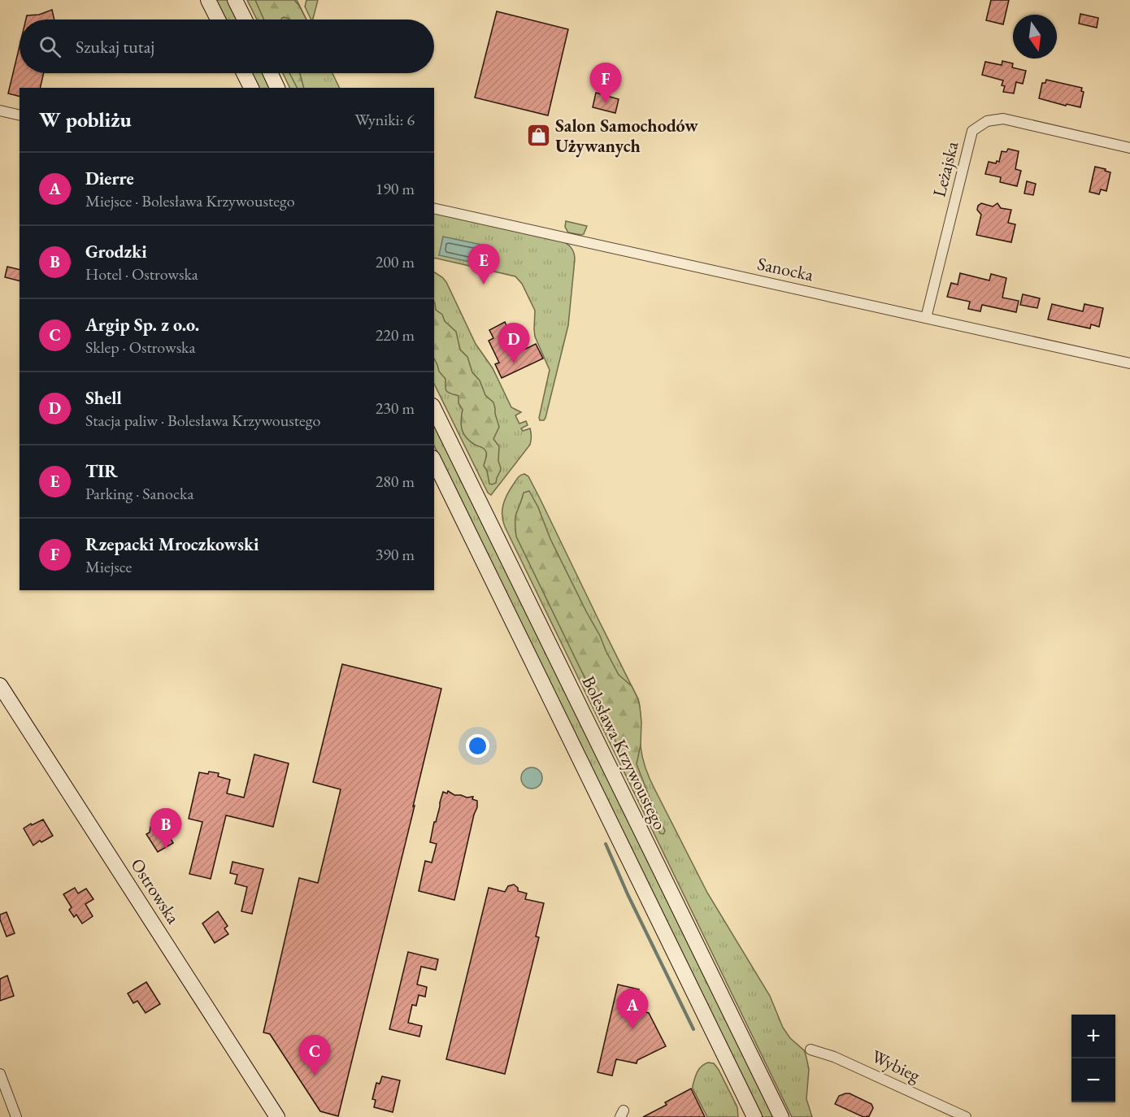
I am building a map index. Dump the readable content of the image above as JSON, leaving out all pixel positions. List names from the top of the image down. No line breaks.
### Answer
{"streets":{"main road":["Bolesława Krzywoustego","Ostrowska"],"street":["Leżajska","Sanocka","Wybieg"]},"crossings":[["Leżajska","Sanocka"]],"places":{"shop":["Salon Samochodów Używanych"]},"north":"bottom","page":{"search":"Szukaj tutaj","pins":["F","E","D","B","A","C"],"heading":["W pobliżu","Wyniki: 6"],"list":[{"mark":"A","name":"Dierre","note":"Miejsce · Bolesława Krzywoustego","value":"190 m"},{"mark":"B","name":"Grodzki","note":"Hotel · Ostrowska","value":"200 m"},{"mark":"C","name":"Argip Sp. z o.o.","note":"Sklep · Ostrowska","value":"220 m"},{"mark":"D","name":"Shell","note":"Stacja paliw · Bolesława Krzywoustego","value":"230 m"},{"mark":"E","name":"TIR","note":"Parking · Sanocka","value":"280 m"},{"mark":"F","name":"Rzepacki Mroczkowski","note":"Miejsce","value":"390 m"}],"map_buttons":["+","−"]}}
